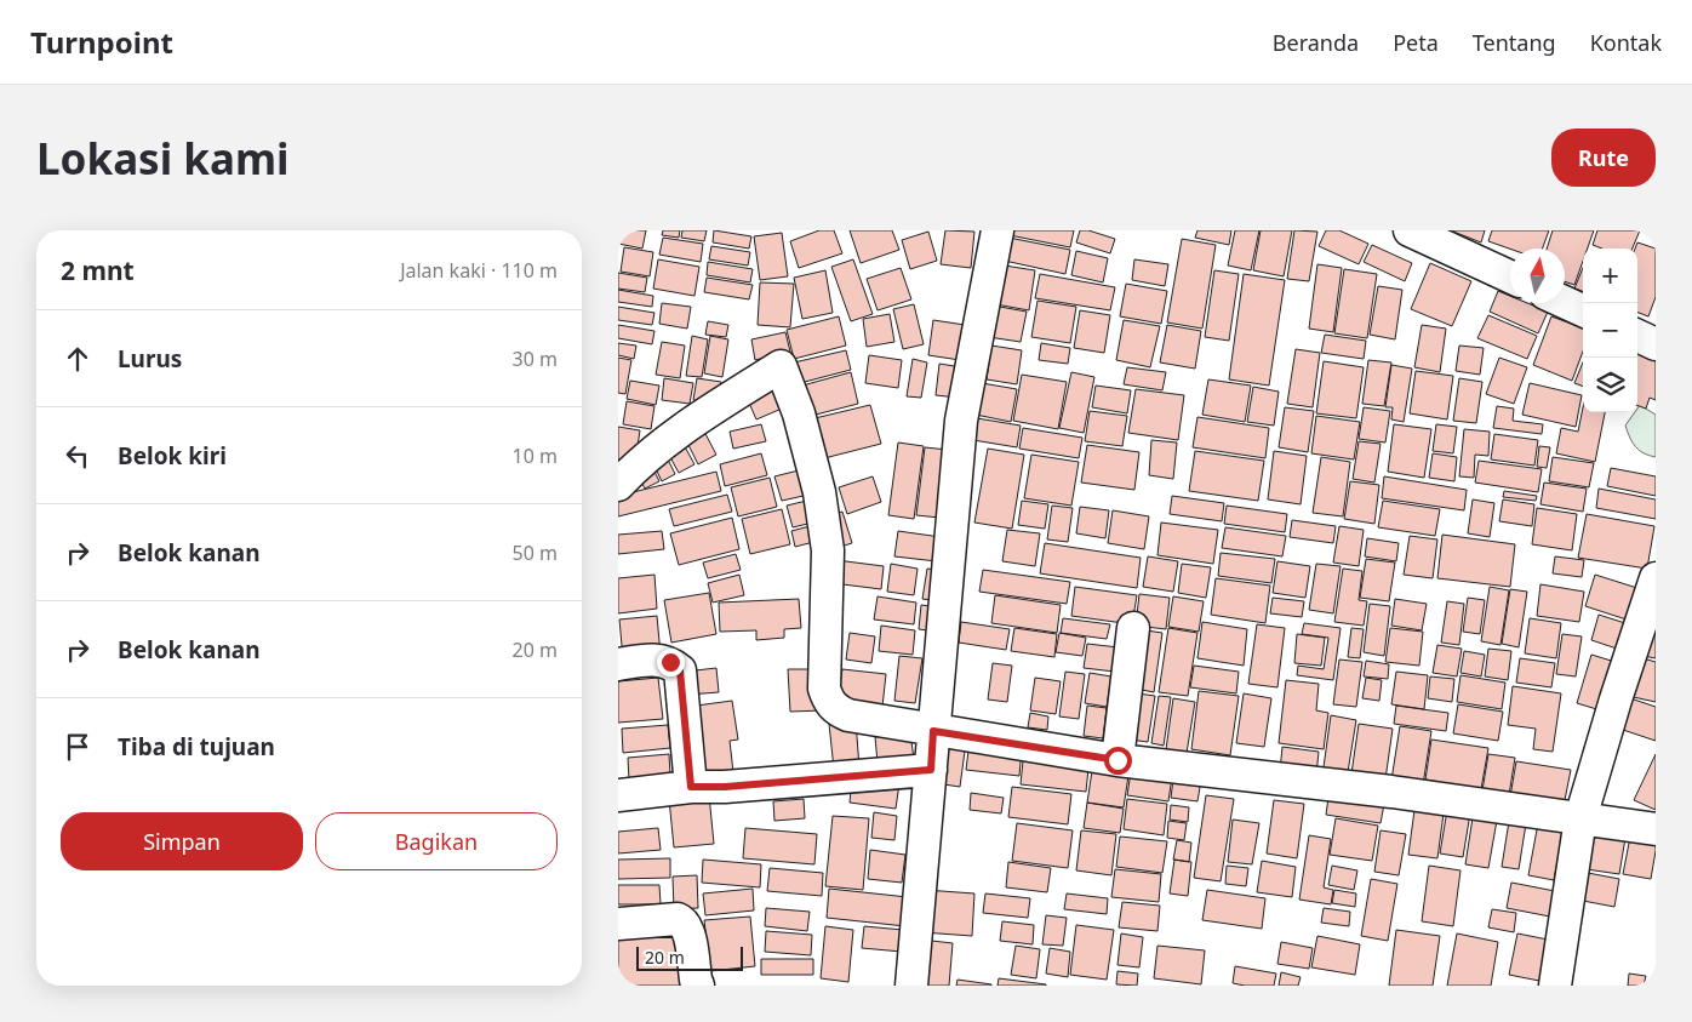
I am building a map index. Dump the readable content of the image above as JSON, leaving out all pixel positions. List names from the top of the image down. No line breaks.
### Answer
{"scale_bar":"20 m","north":"top","page":{"header":"Turnpoint","nav":["Beranda","Peta","Tentang","Kontak"],"buttons":["Rute",["Simpan","Bagikan"]],"title":"Lokasi kami","heading":["2 mnt","Jalan kaki · 110 m"],"map_buttons":["+","−"],"list":[["Lurus","30 m"],["Belok kiri","10 m"],["Belok kanan","50 m"],["Belok kanan","20 m"],"Tiba di tujuan"],"scale":"20 m"}}
